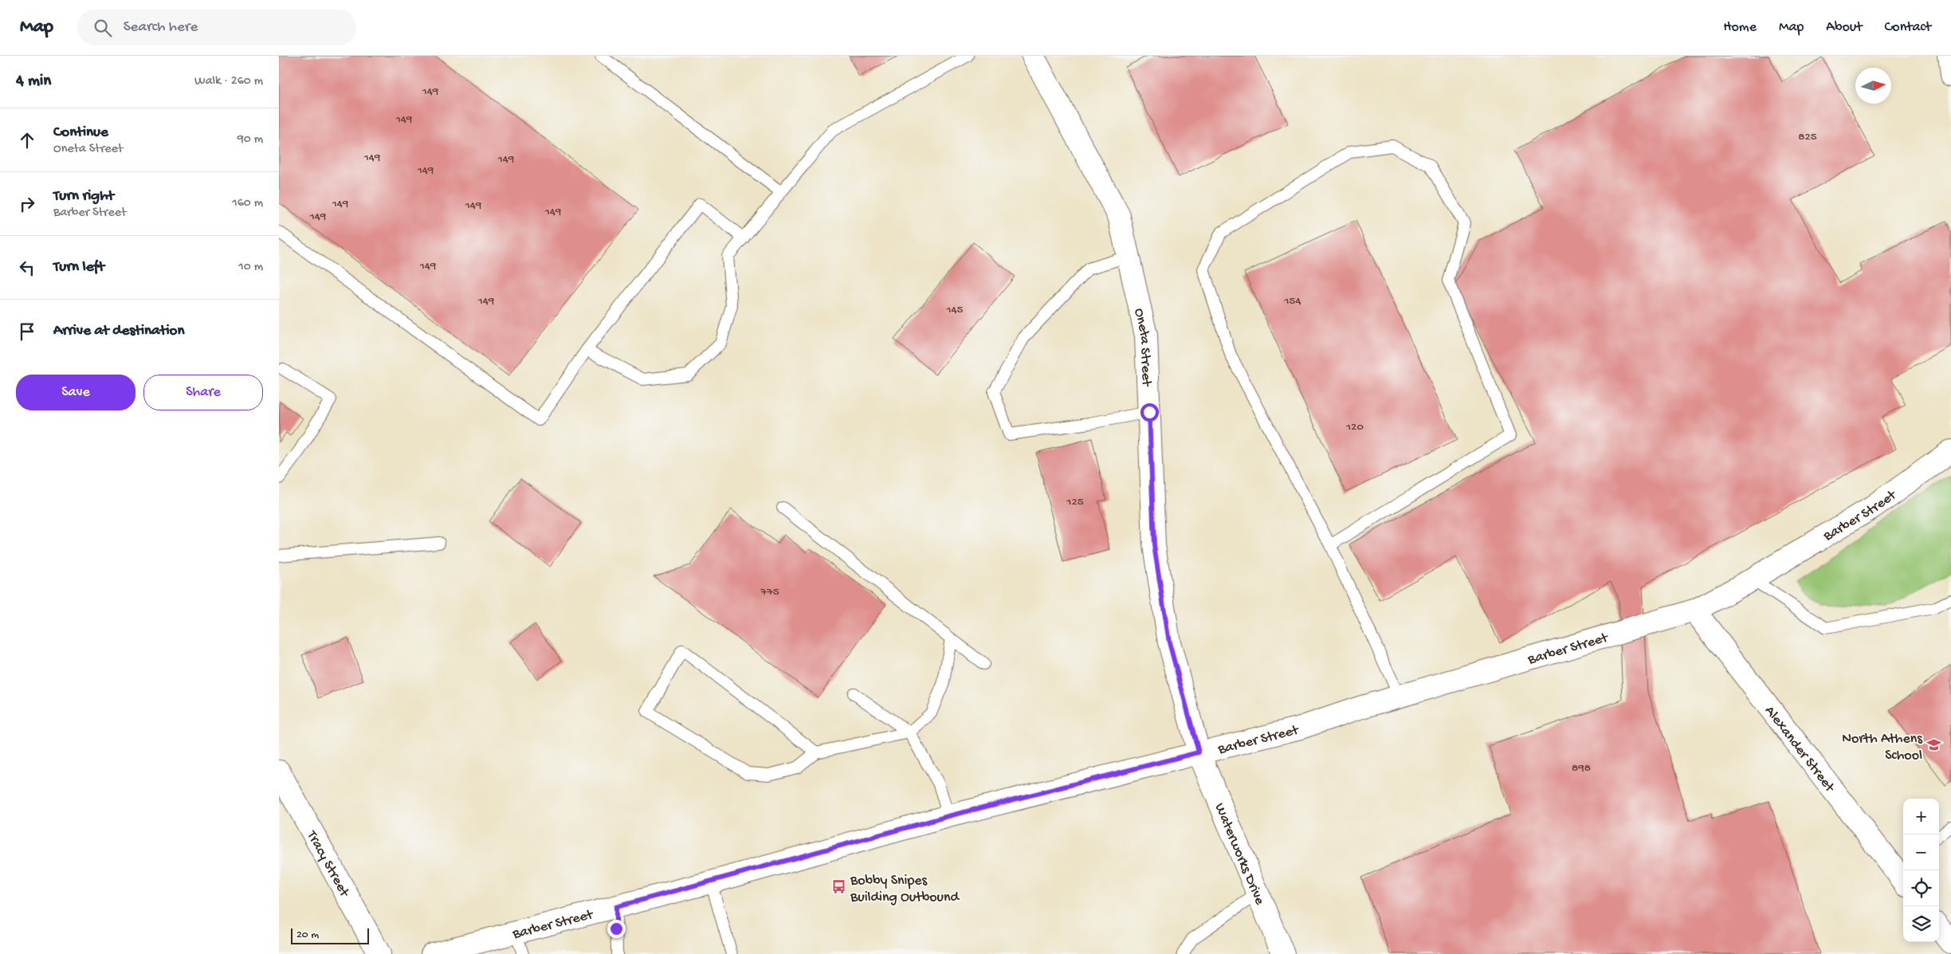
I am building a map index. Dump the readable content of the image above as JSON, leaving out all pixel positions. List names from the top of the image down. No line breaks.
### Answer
{"streets":{"street":["Oneta Street","Barber Street","Alexander Street","Waterworks Drive","Tracy Street"]},"crossings":[["Oneta Street","Barber Street"],["Oneta Street","Waterworks Drive"],["Barber Street","Alexander Street"],["Barber Street","Waterworks Drive"]],"places":{"school or university":["North Athens School"],"bus stop":["Bobby Snipes Building Outbound"]},"house_numbers":["149","149","825","149","149","149","149","149","149","149","149","149","154","145","120","125","775","898"],"scale_bar":"20 m","north":"right","page":{"header":"Map","search":"Search here","nav":["Home","Map","About","Contact"],"heading":["4 min","Walk · 260 m"],"list":[["Continue","Oneta Street","90 m"],["Turn right","Barber Street","160 m"],["Turn left","10 m"],"Arrive at destination"],"buttons":["Save","Share"],"map_buttons":["+","−"],"scale":"20 m"}}
